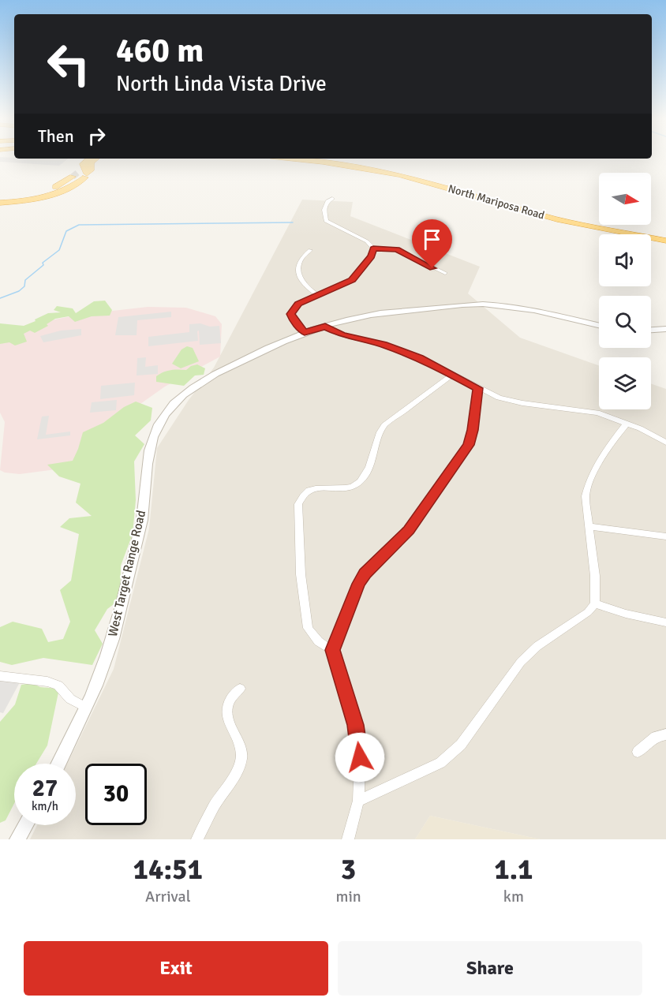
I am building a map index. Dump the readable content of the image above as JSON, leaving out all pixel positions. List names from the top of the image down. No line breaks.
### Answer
{"streets":{"highway":["North Mariposa Road"],"street":["West Target Range Road"]},"north":"right","page":{"turn":["460 m","North Linda Vista Drive"],"then":"Then","speed":"27 km/h","limit":"30","eta":["14:51","Arrival","3","min","1.1","km"],"buttons":["Exit","Share"]}}
